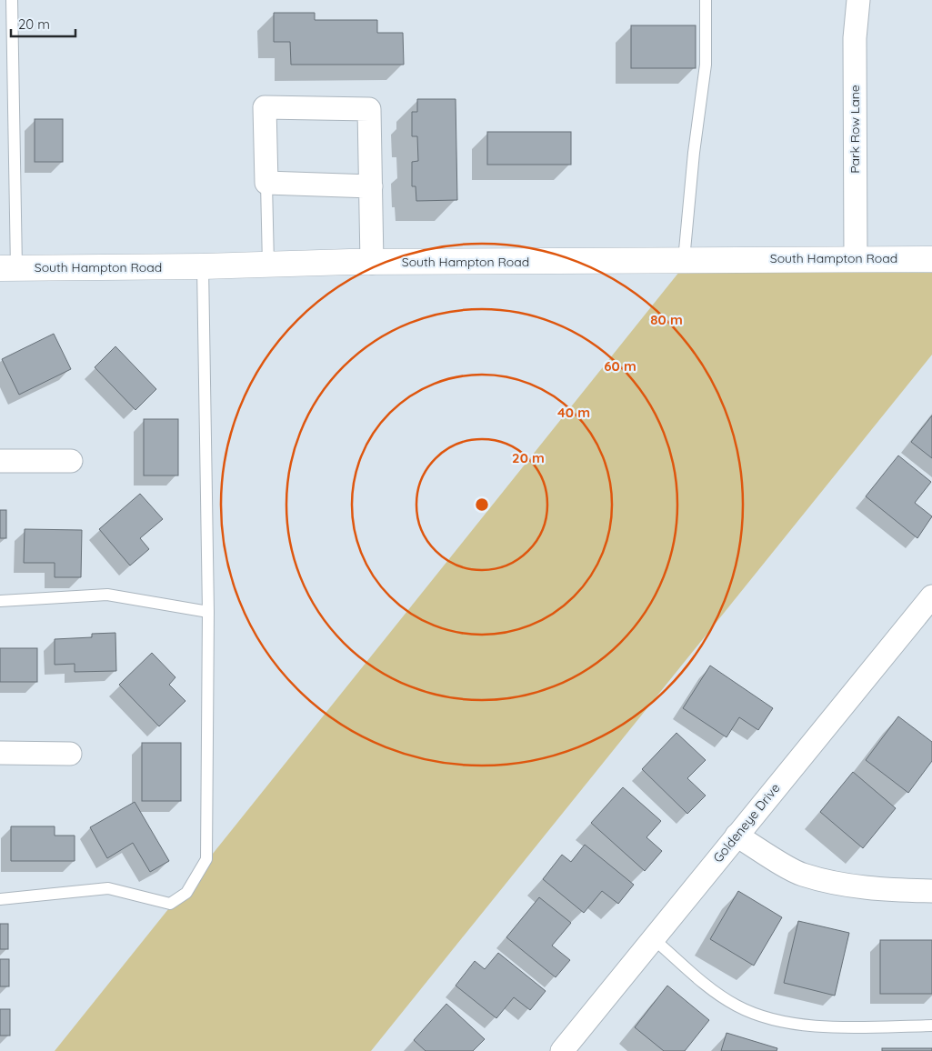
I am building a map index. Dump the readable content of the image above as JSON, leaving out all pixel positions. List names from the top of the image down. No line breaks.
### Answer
{"streets":{"main road":["South Hampton Road"],"street":["Park Row Lane","Goldeneye Drive"]},"crossings":[["Park Row Lane","South Hampton Road"]],"scale_bar":"20 m","rings":["80 m","60 m","40 m","20 m"]}
